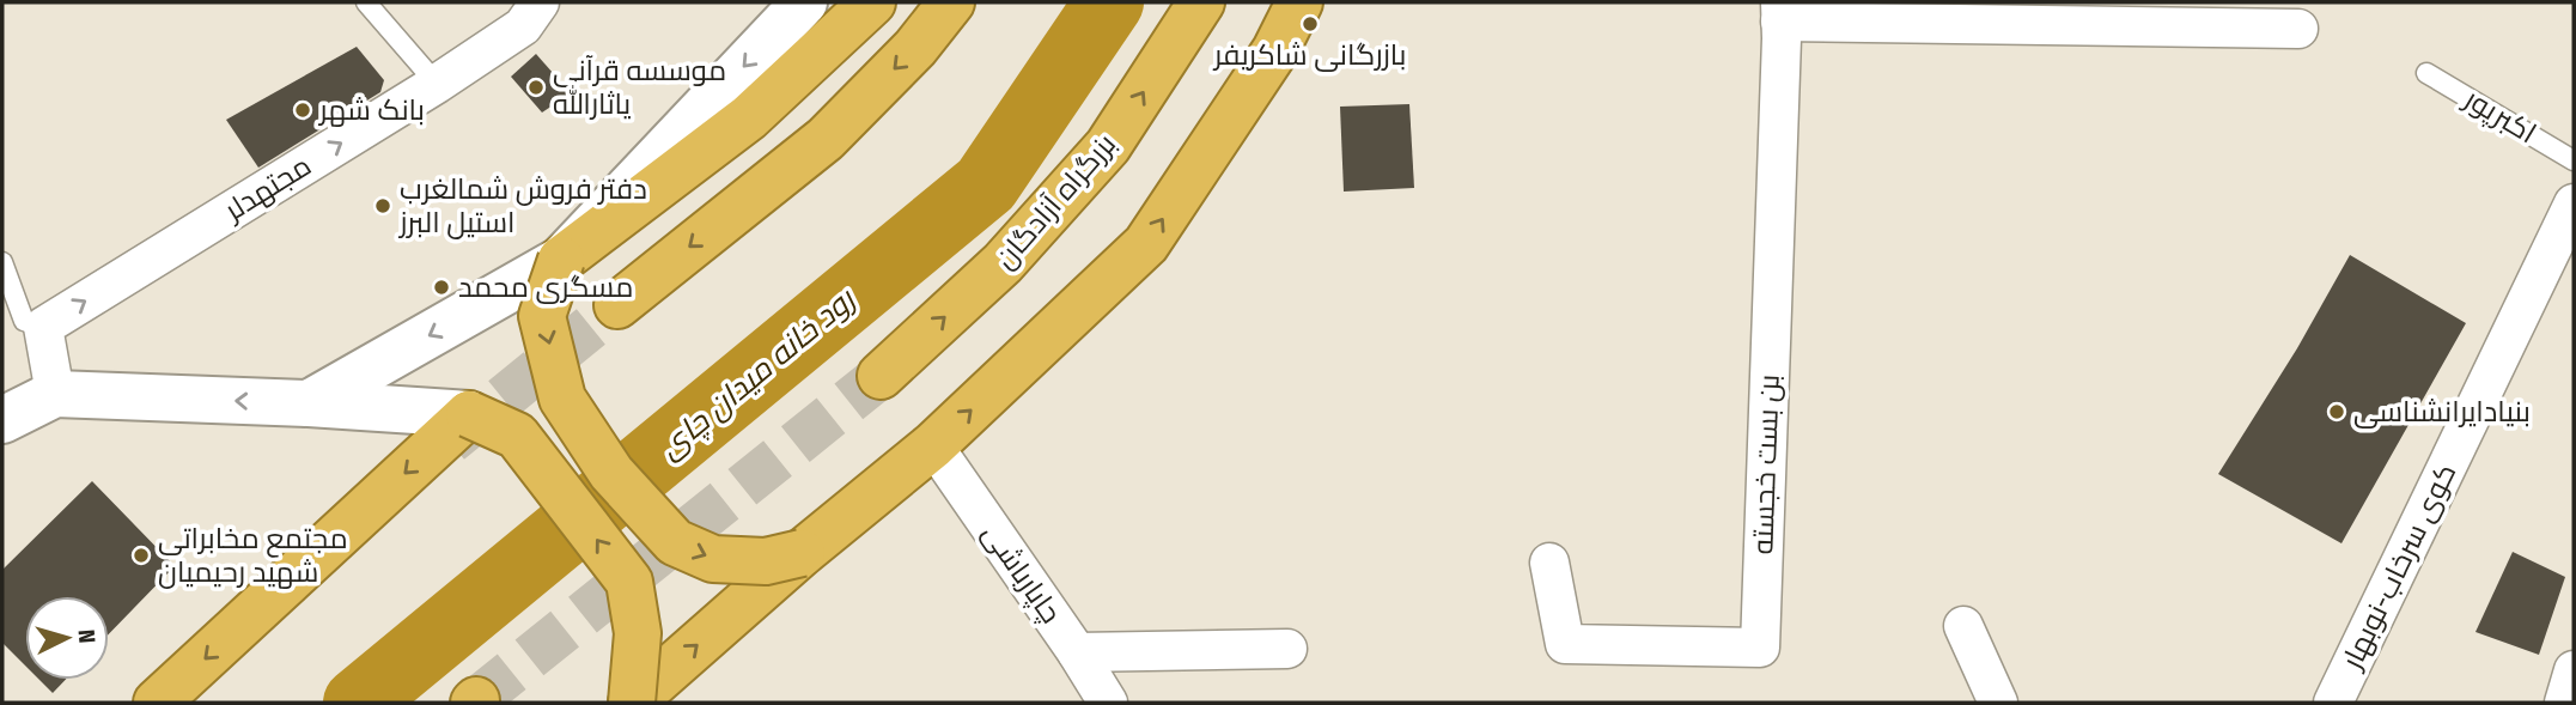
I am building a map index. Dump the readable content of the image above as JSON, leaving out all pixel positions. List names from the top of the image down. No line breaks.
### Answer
{"streets":{"highway":["بزرگراه آزادگان"],"street":["مجتهدلر","بن بست خجسته","کوی سرخاب-نوبهار","چاپارباشی"],"lane":["اکبرپور"]},"one_way":["مجتهدلر"],"water":["رود خانه میدان چای"],"places":["بازرگانی شاکریفر","موسسه قرآنی یاثارالله","بانک شهر","دفتر فروش شمالغرب استیل البرز","مسگری محمد","بنیادایرانشناسی","مجتمع مخابراتی شهید رحیمیان"],"north":"right"}
